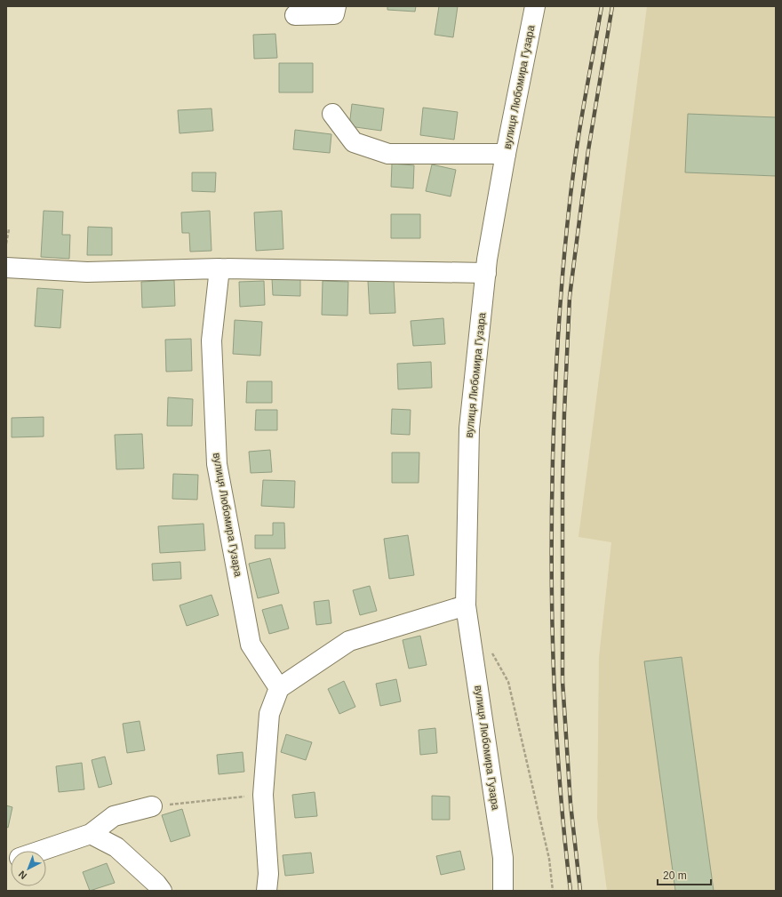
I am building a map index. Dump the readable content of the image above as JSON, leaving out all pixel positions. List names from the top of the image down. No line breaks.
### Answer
{"streets":{"street":["вулиця Любомира Гузара"]},"scale_bar":"20 m","north":"bottom left"}
